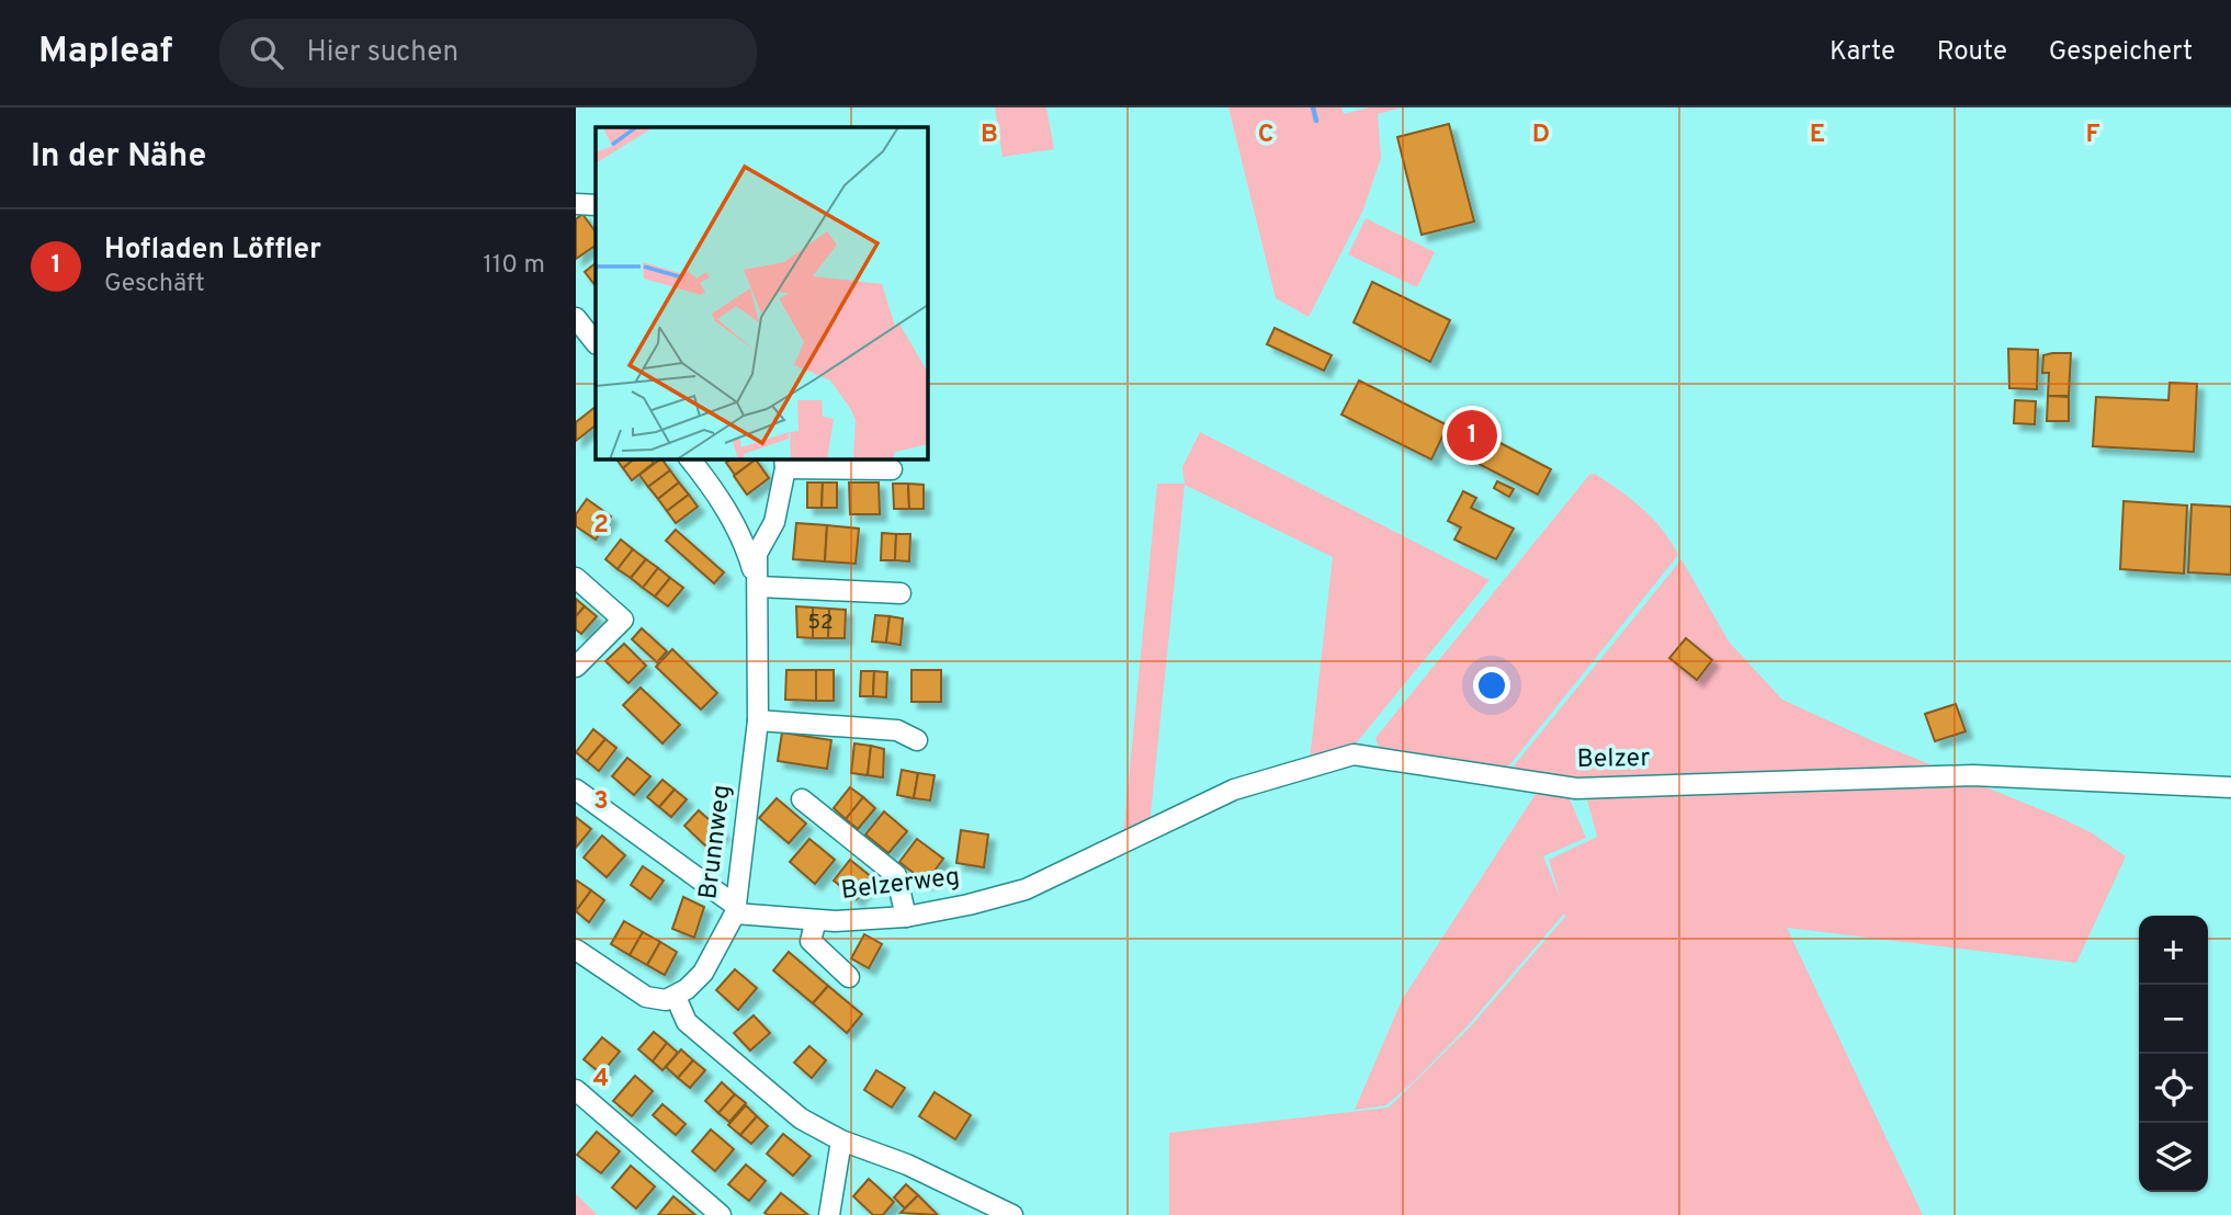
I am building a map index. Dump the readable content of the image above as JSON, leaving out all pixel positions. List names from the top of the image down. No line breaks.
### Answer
{"streets":{"street":["Belzer","Brunnweg","Belzerweg"]},"crossings":[["Belzer","Belzerweg"],["Brunnweg","Belzerweg"]],"house_numbers":["52"],"page":{"header":"Mapleaf","search":"Hier suchen","nav":["Karte","Route","Gespeichert"],"heading":"In der Nähe","list":[{"mark":"1","name":"Hofladen Löffler","note":"Geschäft","value":"110 m"}],"pins":"1","map_buttons":["+","−"]},"grid":{"columns":["B","C","D","E","F"],"rows":["2","3","4"]}}
